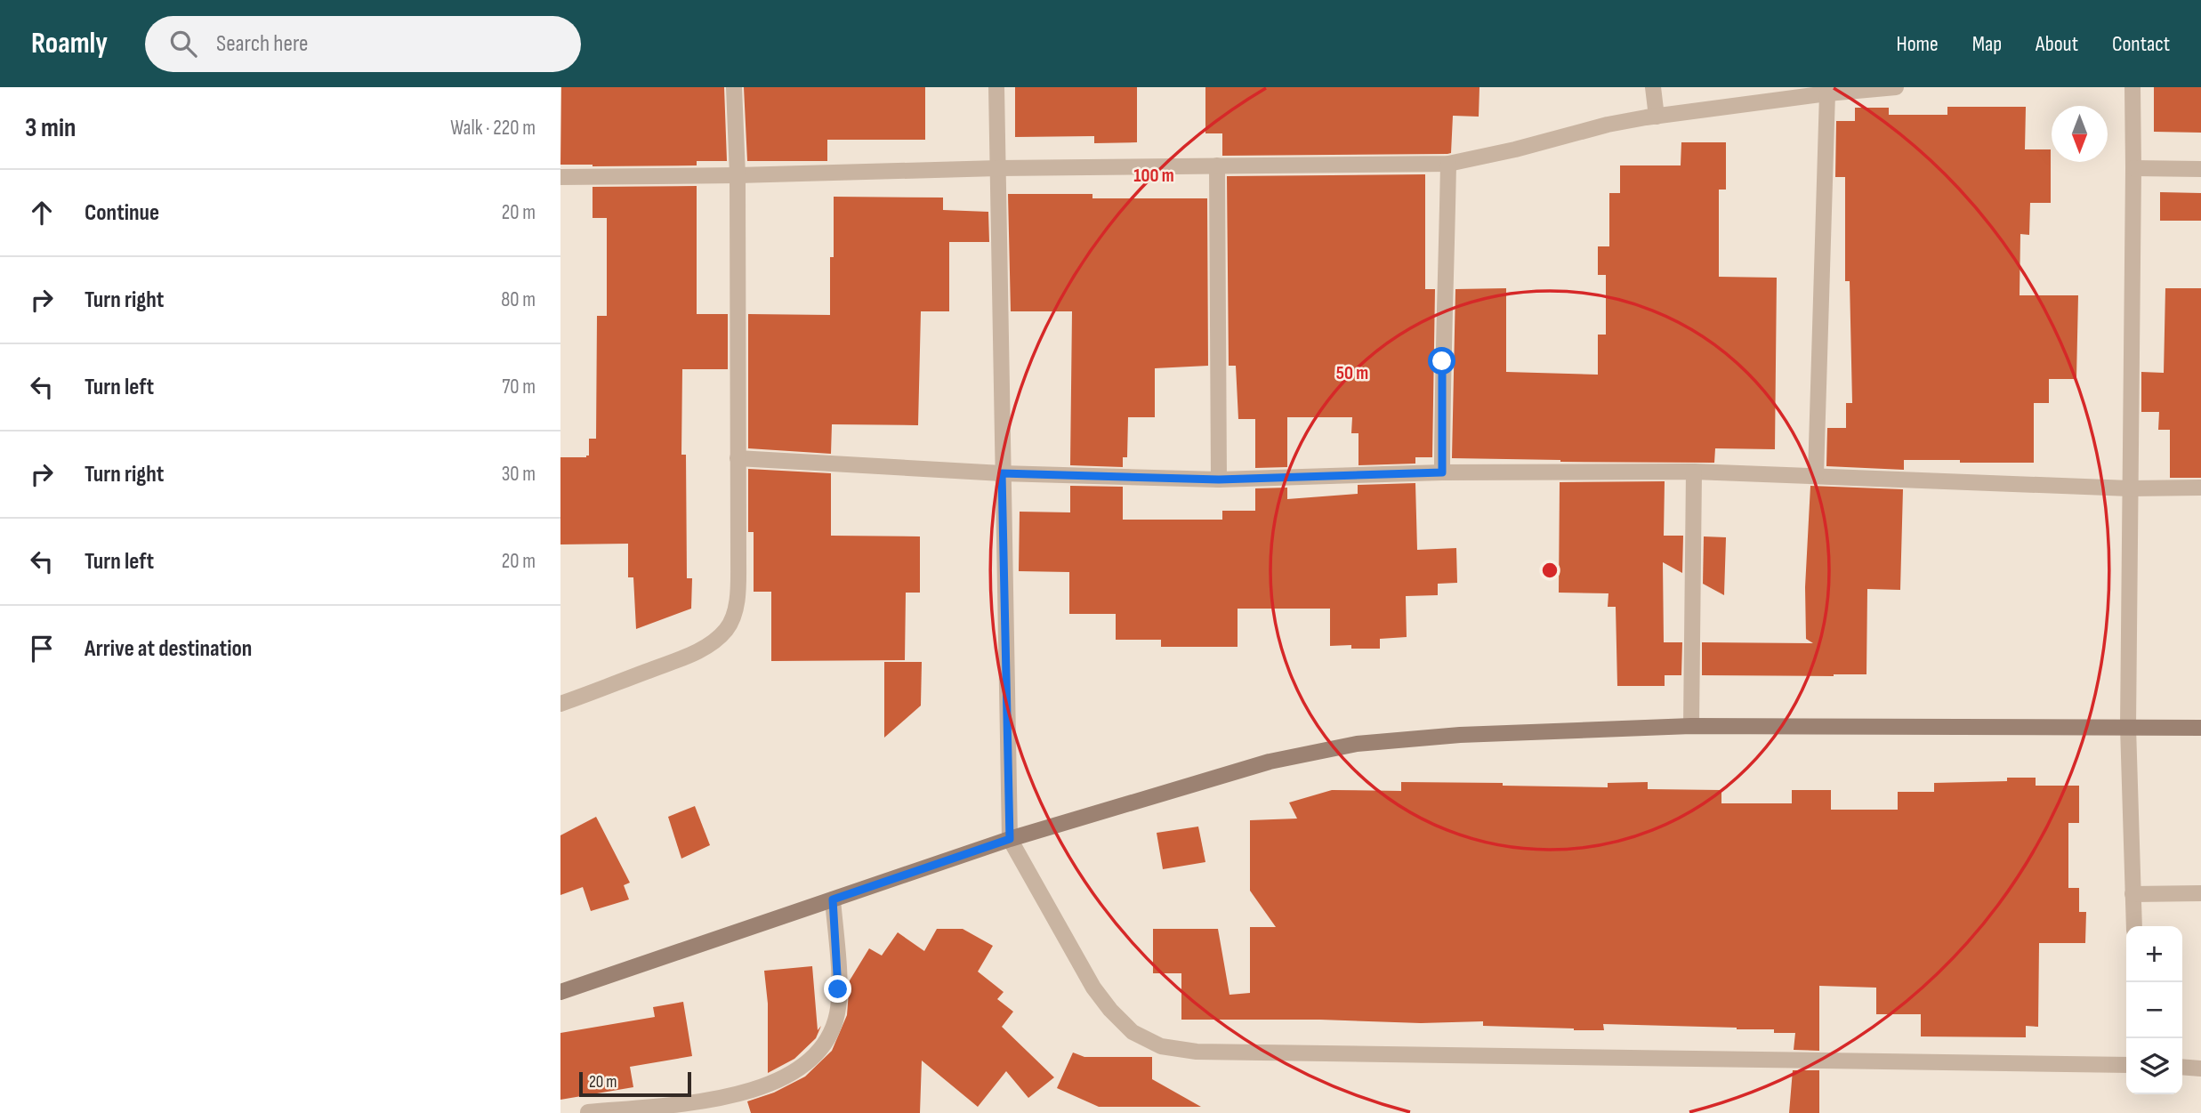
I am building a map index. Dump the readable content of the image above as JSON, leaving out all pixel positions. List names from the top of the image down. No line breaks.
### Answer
{"scale_bar":"20 m","north":"bottom","page":{"header":"Roamly","search":"Search here","nav":["Home","Map","About","Contact"],"heading":["3 min","Walk · 220 m"],"list":[["Continue","20 m"],["Turn right","80 m"],["Turn left","70 m"],["Turn right","30 m"],["Turn left","20 m"],"Arrive at destination"],"map_buttons":["+","−"],"scale":"20 m"},"rings":["100 m","50 m"]}
